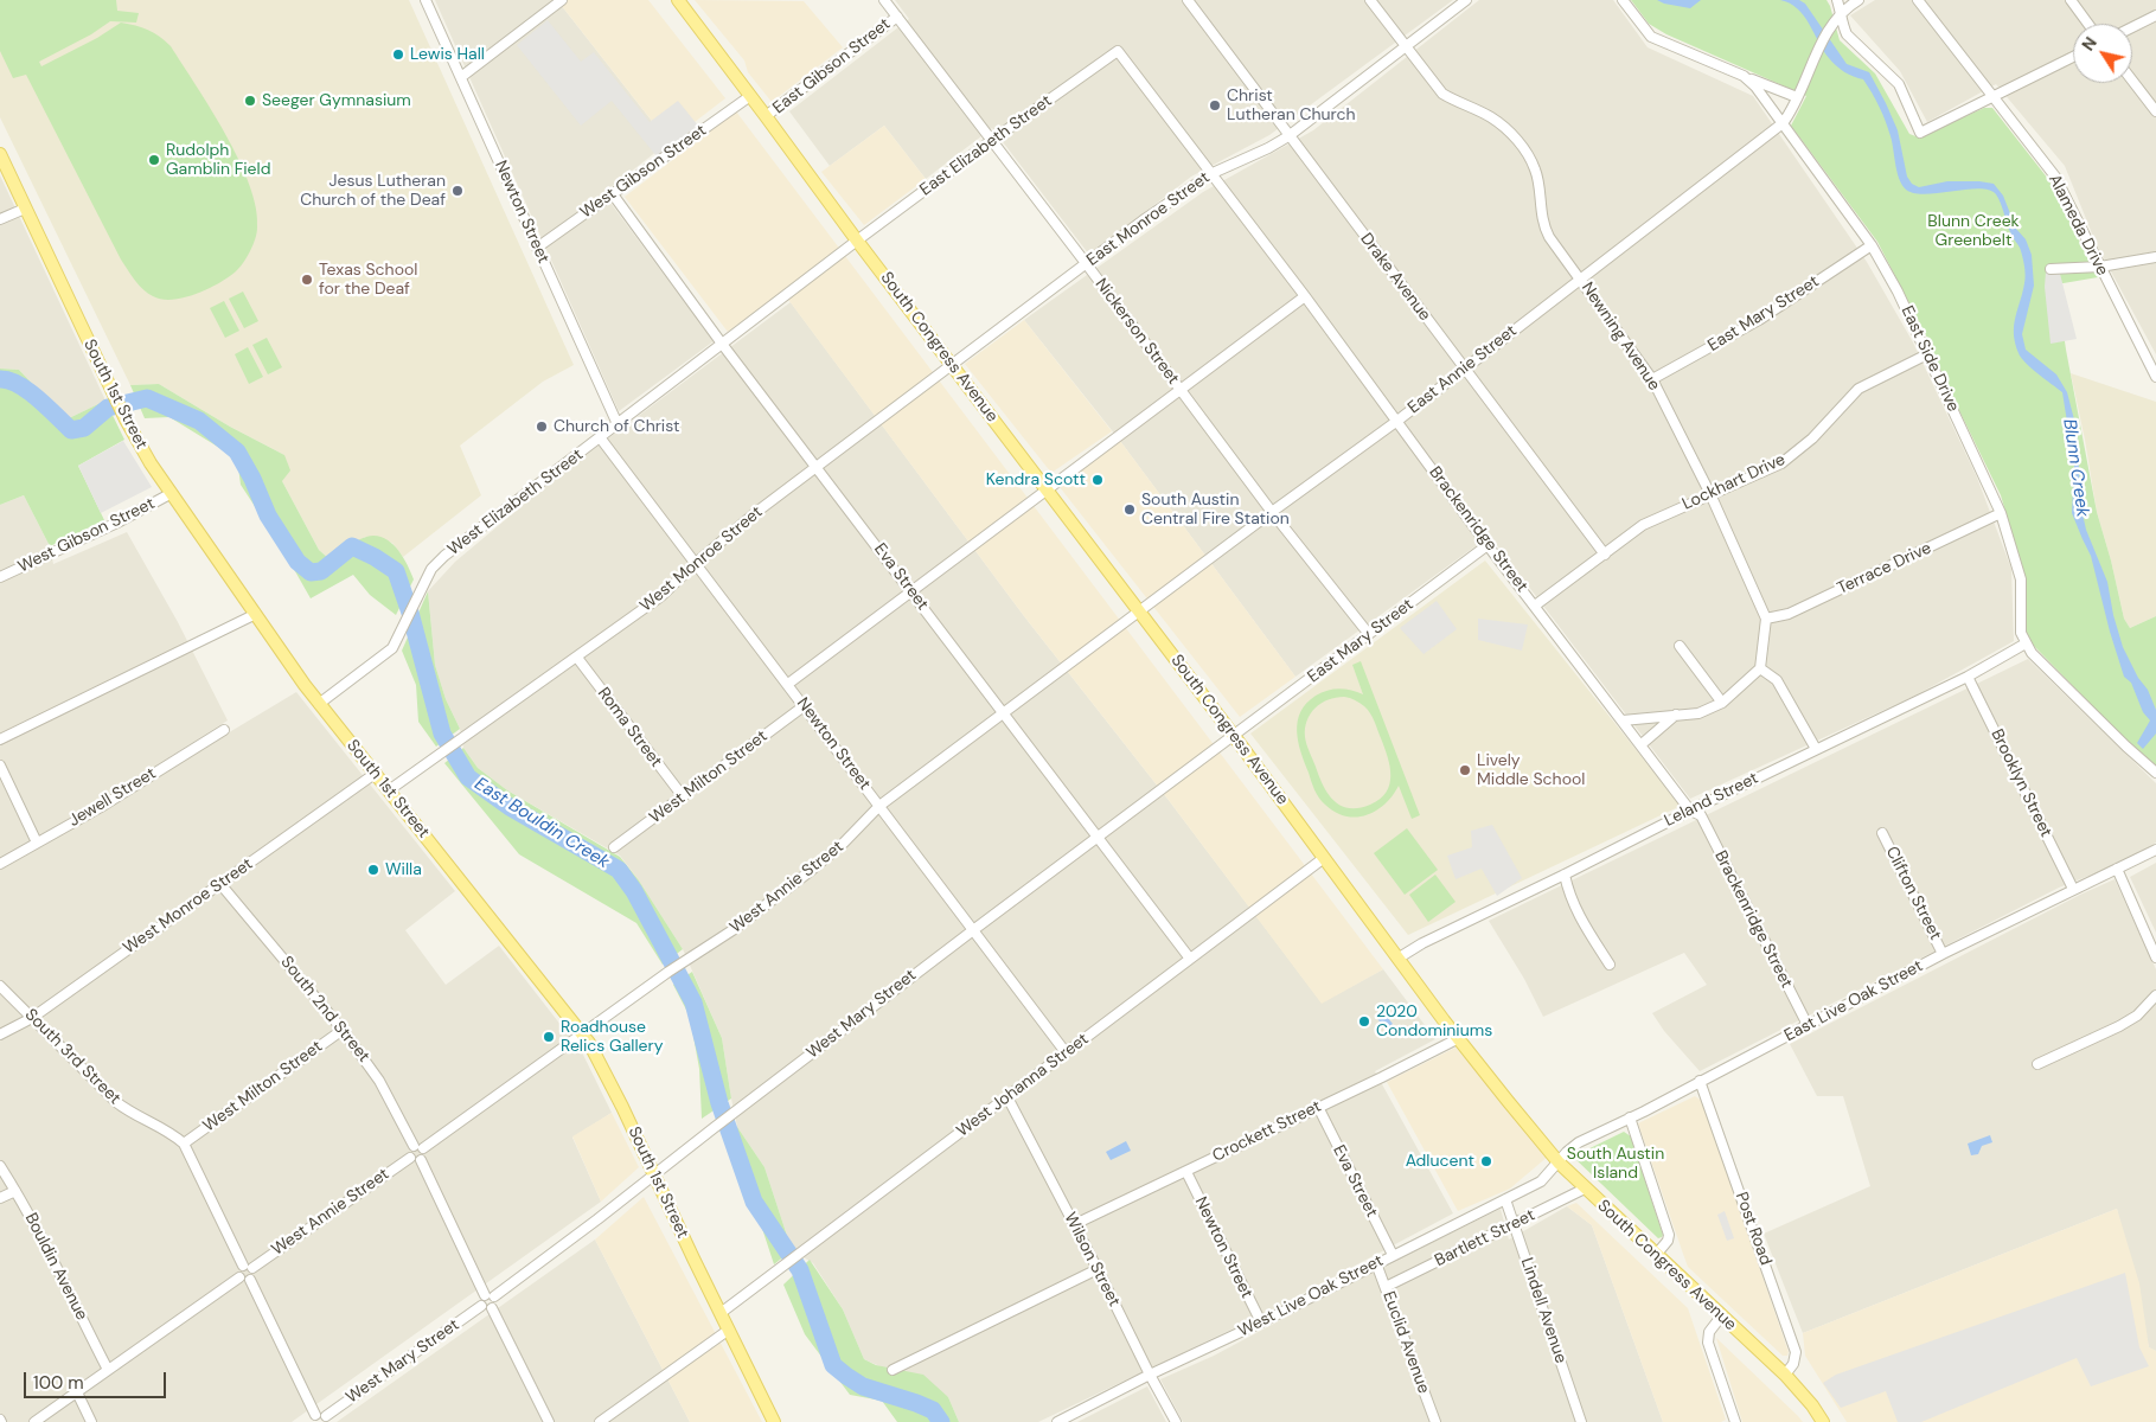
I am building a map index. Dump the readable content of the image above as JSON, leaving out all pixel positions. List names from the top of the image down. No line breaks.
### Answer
{"streets":{"main road":["South Congress Avenue","South 1st Street"],"street":["East Gibson Street","East Elizabeth Street","West Gibson Street","Newton Street","East Monroe Street","Alameda Drive","Drake Avenue","East Mary Street","Nickerson Street","Newning Avenue","East Side Drive","East Annie Street","Lockhart Drive","West Elizabeth Street","Brackenridge Street","West Monroe Street","Terrace Drive","Eva Street","Roma Street","West Milton Street","Brooklyn Street","Jewell Street","Leland Street","West Annie Street","Clifton Street","East Live Oak Street","South 2nd Street","West Mary Street","South 3rd Street","West Johanna Street","Crockett Street","Post Road","Bartlett Street","Wilson Street","Bouldin Avenue","West Live Oak Street","Lindell Avenue","Euclid Avenue"]},"crossings":[["East Gibson Street","Nickerson Street"],["East Gibson Street","South Congress Avenue"],["East Elizabeth Street","Nickerson Street"],["East Elizabeth Street","South Congress Avenue"],["East Elizabeth Street","West Elizabeth Street"],["East Elizabeth Street","Brackenridge Street"],["West Gibson Street","Newton Street"],["West Gibson Street","South Congress Avenue"],["West Gibson Street","South 1st Street"],["West Gibson Street","Eva Street"],["Newton Street","West Elizabeth Street"],["Newton Street","West Monroe Street"],["Newton Street","West Milton Street"],["Newton Street","West Annie Street"],["Newton Street","West Mary Street"],["Newton Street","West Johanna Street"],["Newton Street","Crockett Street"],["Newton Street","West Live Oak Street"],["East Monroe Street","Drake Avenue"],["East Monroe Street","Nickerson Street"],["East Monroe Street","Newning Avenue"],["East Monroe Street","South Congress Avenue"],["East Monroe Street","Brackenridge Street"],["East Monroe Street","West Monroe Street"],["Drake Avenue","East Annie Street"],["Drake Avenue","Lockhart Drive"],["East Mary Street","Nickerson Street"],["East Mary Street","Newning Avenue"],["East Mary Street","South Congress Avenue"],["East Mary Street","East Side Drive"],["East Mary Street","Brackenridge Street"],["East Mary Street","West Mary Street"],["Nickerson Street","East Annie Street"],["Newning Avenue","East Annie Street"],["Newning Avenue","Lockhart Drive"],["Newning Avenue","Terrace Drive"],["South Congress Avenue","East Annie Street"],["South Congress Avenue","West Elizabeth Street"],["South Congress Avenue","West Monroe Street"],["South Congress Avenue","Leland Street"],["South Congress Avenue","West Annie Street"],["South Congress Avenue","East Live Oak Street"],["South Congress Avenue","West Mary Street"],["South Congress Avenue","West Johanna Street"],["South Congress Avenue","Crockett Street"],["South Congress Avenue","Post Road"],["South Congress Avenue","Bartlett Street"],["South Congress Avenue","West Live Oak Street"],["East Side Drive","East Annie Street"],["East Side Drive","Lockhart Drive"],["East Side Drive","Terrace Drive"],["East Side Drive","Leland Street"],["East Annie Street","Brackenridge Street"],["East Annie Street","West Annie Street"],["South 1st Street","West Elizabeth Street"],["South 1st Street","West Monroe Street"],["South 1st Street","West Annie Street"],["South 1st Street","West Mary Street"],["South 1st Street","West Johanna Street"],["Lockhart Drive","Brackenridge Street"],["West Elizabeth Street","Eva Street"],["Brackenridge Street","Leland Street"],["Brackenridge Street","East Live Oak Street"],["West Monroe Street","Eva Street"],["West Monroe Street","Roma Street"],["West Monroe Street","South 2nd Street"],["West Monroe Street","South 3rd Street"],["Eva Street","West Annie Street"],["Eva Street","West Mary Street"],["Eva Street","West Johanna Street"],["Eva Street","Crockett Street"],["Eva Street","West Live Oak Street"],["Roma Street","West Milton Street"],["West Milton Street","South 2nd Street"],["West Milton Street","South 3rd Street"],["Brooklyn Street","Leland Street"],["Brooklyn Street","East Live Oak Street"],["West Annie Street","South 2nd Street"],["Clifton Street","East Live Oak Street"],["East Live Oak Street","Post Road"],["East Live Oak Street","West Live Oak Street"],["West Johanna Street","Wilson Street"],["Crockett Street","Wilson Street"],["Bartlett Street","Lindell Avenue"],["Bartlett Street","Euclid Avenue"],["Wilson Street","West Live Oak Street"],["West Live Oak Street","Lindell Avenue"],["West Live Oak Street","Euclid Avenue"]],"water":["Blunn Creek","East Bouldin Creek"],"parks":["Blunn Creek Greenbelt","South Austin Island"],"places":["Lewis Hall","Seeger Gymnasium","Christ Lutheran Church","Rudolph Gamblin Field","Jesus Lutheran Church of the Deaf","Texas School for the Deaf","Church of Christ","Kendra Scott","South Austin Central Fire Station","Lively Middle School","Willa","2020 Condominiums","Roadhouse Relics Gallery","Adlucent"],"scale_bar":"100 m","north":"top left"}
